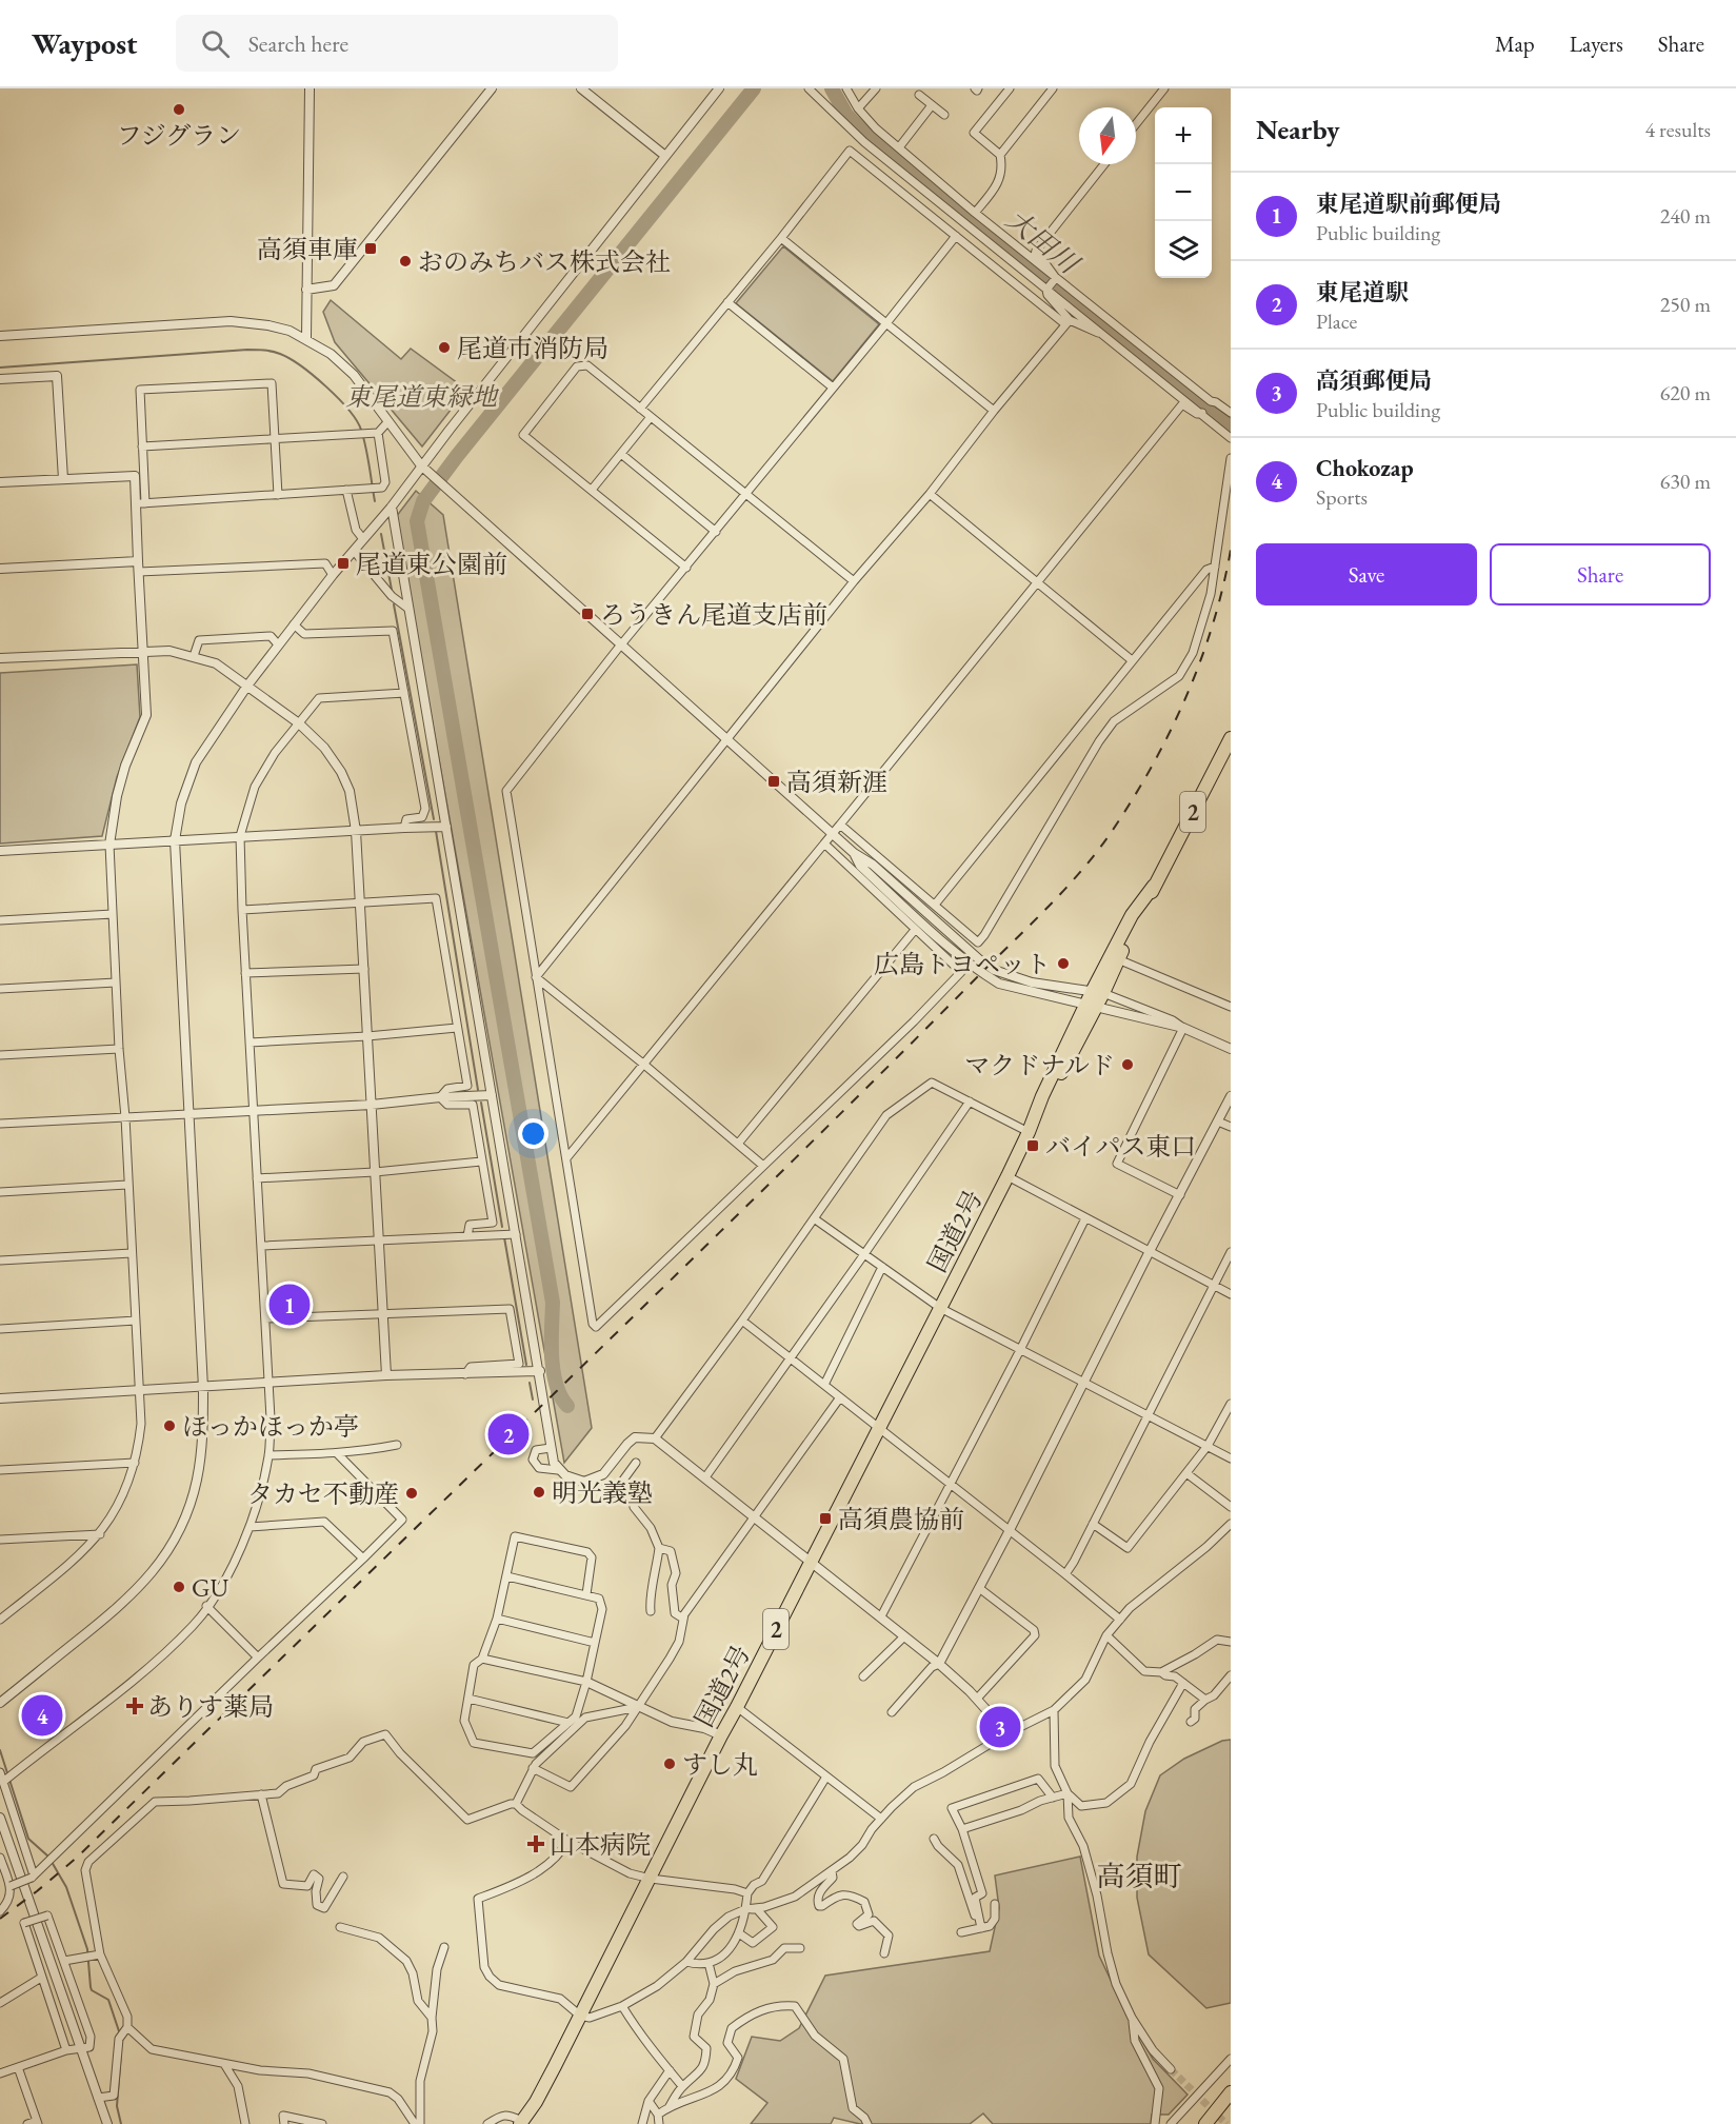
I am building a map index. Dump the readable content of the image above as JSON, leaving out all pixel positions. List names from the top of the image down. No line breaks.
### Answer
{"streets":{"highway":["2","国道2号"]},"districts":["高須町"],"water":["大田川"],"parks":["東尾道東緑地"],"places":{"other":["フジグラン","おのみちバス株式会社","尾道市消防局","広島トヨペット","マクドナルド","ほっかほっか亭","明光義塾","タカセ不動産","GU","すし丸"],"transit":["高須車庫","尾道東公園前","ろうきん尾道支店前","高須新涯","バイパス東口","高須農協前"],"health":["ありす薬局","山本病院"]},"north":"bottom","page":{"header":"Waypost","search":"Search here","nav":["Map","Layers","Share"],"heading":["Nearby","4 results"],"map_buttons":["+","−"],"list":[{"mark":"1","name":"東尾道駅前郵便局","note":"Public building","value":"240 m"},{"mark":"2","name":"東尾道駅","note":"Place","value":"250 m"},{"mark":"3","name":"高須郵便局","note":"Public building","value":"620 m"},{"mark":"4","name":"Chokozap","note":"Sports","value":"630 m"}],"buttons":["Save","Share"],"pins":["1","2","4","3"]}}
